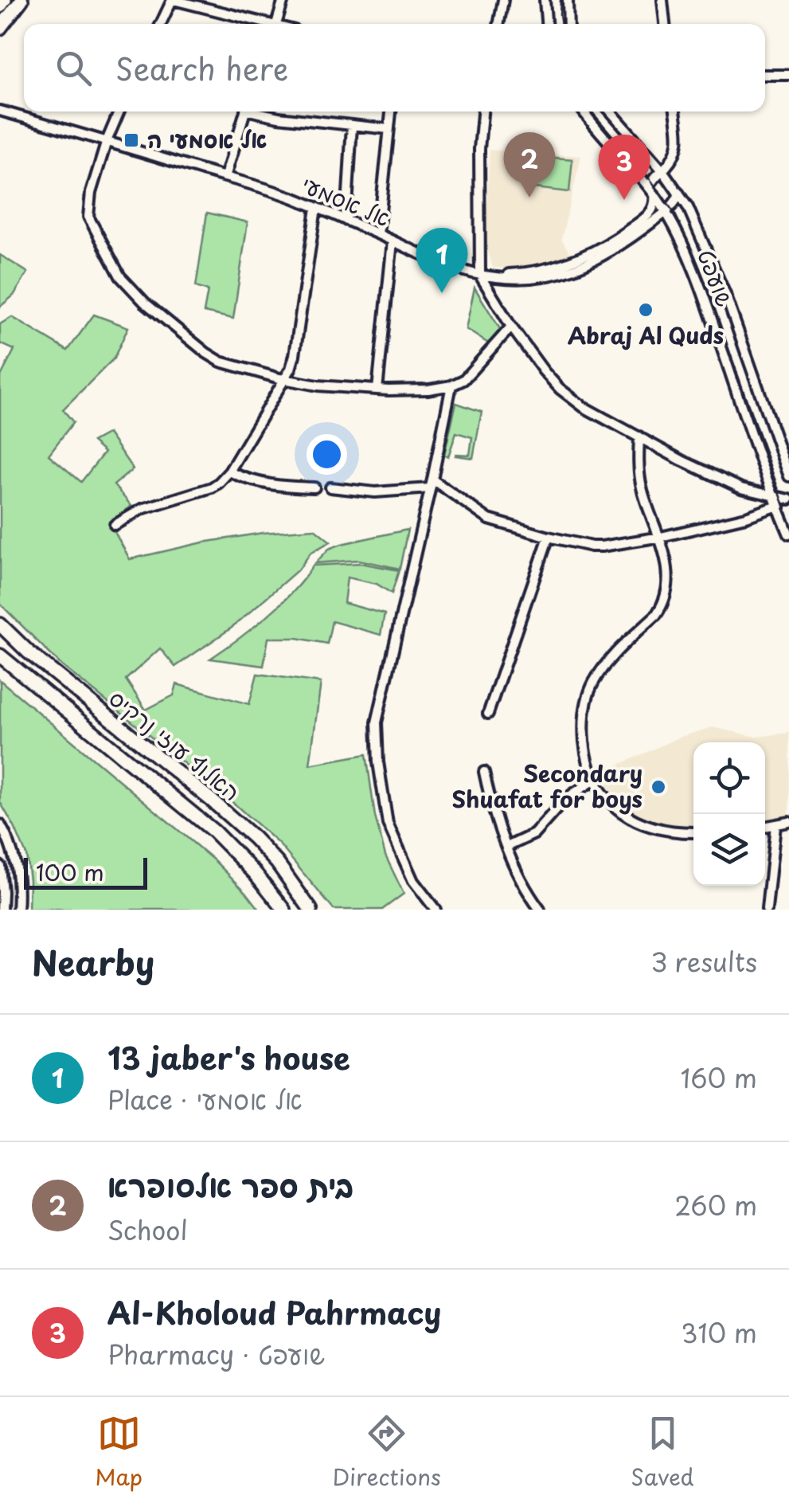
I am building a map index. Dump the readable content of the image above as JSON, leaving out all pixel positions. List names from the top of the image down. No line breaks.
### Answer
{"streets":{"highway":["האלוף עוזי נרקיס"],"street":["אל אסמעי","שועפט"]},"places":{"transit":["אל אסמעי ה"],"other":["Abraj Al Quds","Secondary Shuafat for boys"]},"scale_bar":"100 m","page":{"search":"Search here","pins":["2","3","1"],"scale":"100 m","heading":["Nearby","3 results"],"list":[{"mark":"1","name":"13 jaber's house","note":"Place · אל אסמעי","value":"160 m"},{"mark":"2","name":"בית ספר אלסופרא","note":"School","value":"260 m"},{"mark":"3","name":"Al-Kholoud Pahrmacy","note":"Pharmacy · שועפט","value":"310 m"}],"nav":["Map","Directions","Saved"]}}
